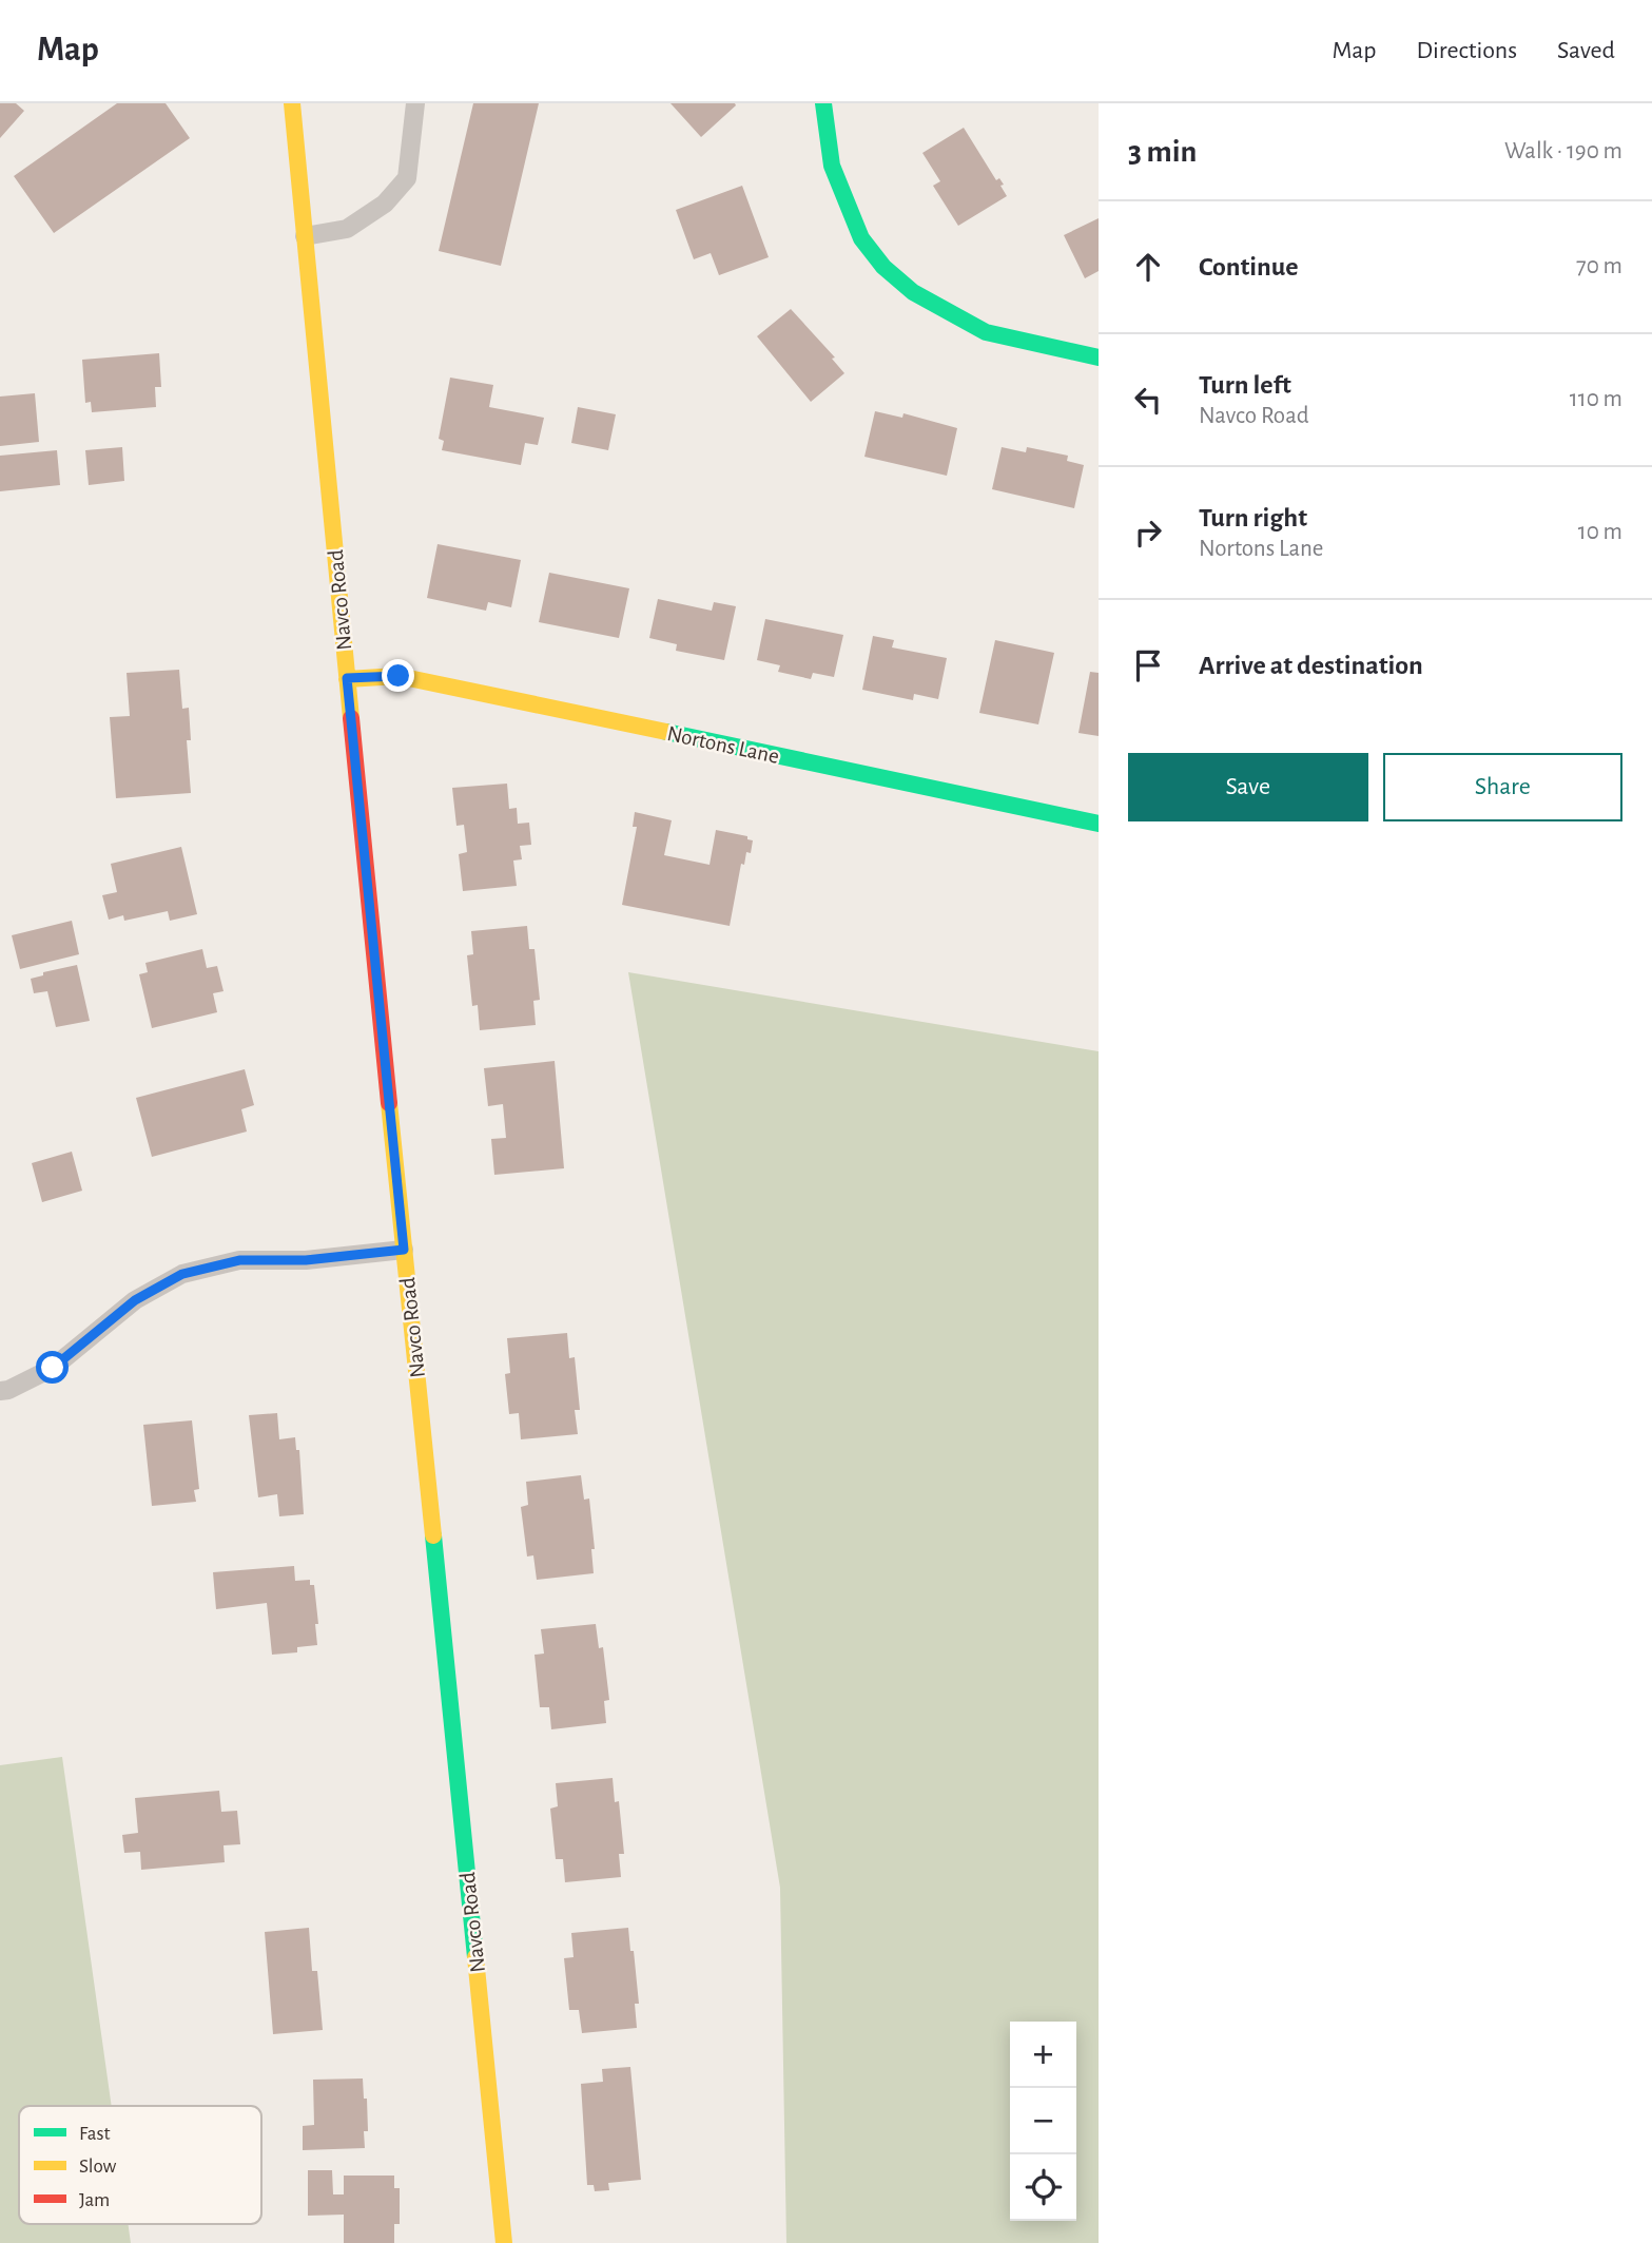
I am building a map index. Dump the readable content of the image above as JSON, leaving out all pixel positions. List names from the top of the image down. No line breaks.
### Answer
{"streets":{"street":["Navco Road","Nortons Lane"]},"crossings":[["Navco Road","Nortons Lane"]],"legend":["Fast","Slow","Jam"],"page":{"header":"Map","nav":["Map","Directions","Saved"],"heading":["3 min","Walk · 190 m"],"list":[["Continue","70 m"],["Turn left","Navco Road","110 m"],["Turn right","Nortons Lane","10 m"],"Arrive at destination"],"buttons":["Save","Share"],"map_buttons":["+","−"]}}
